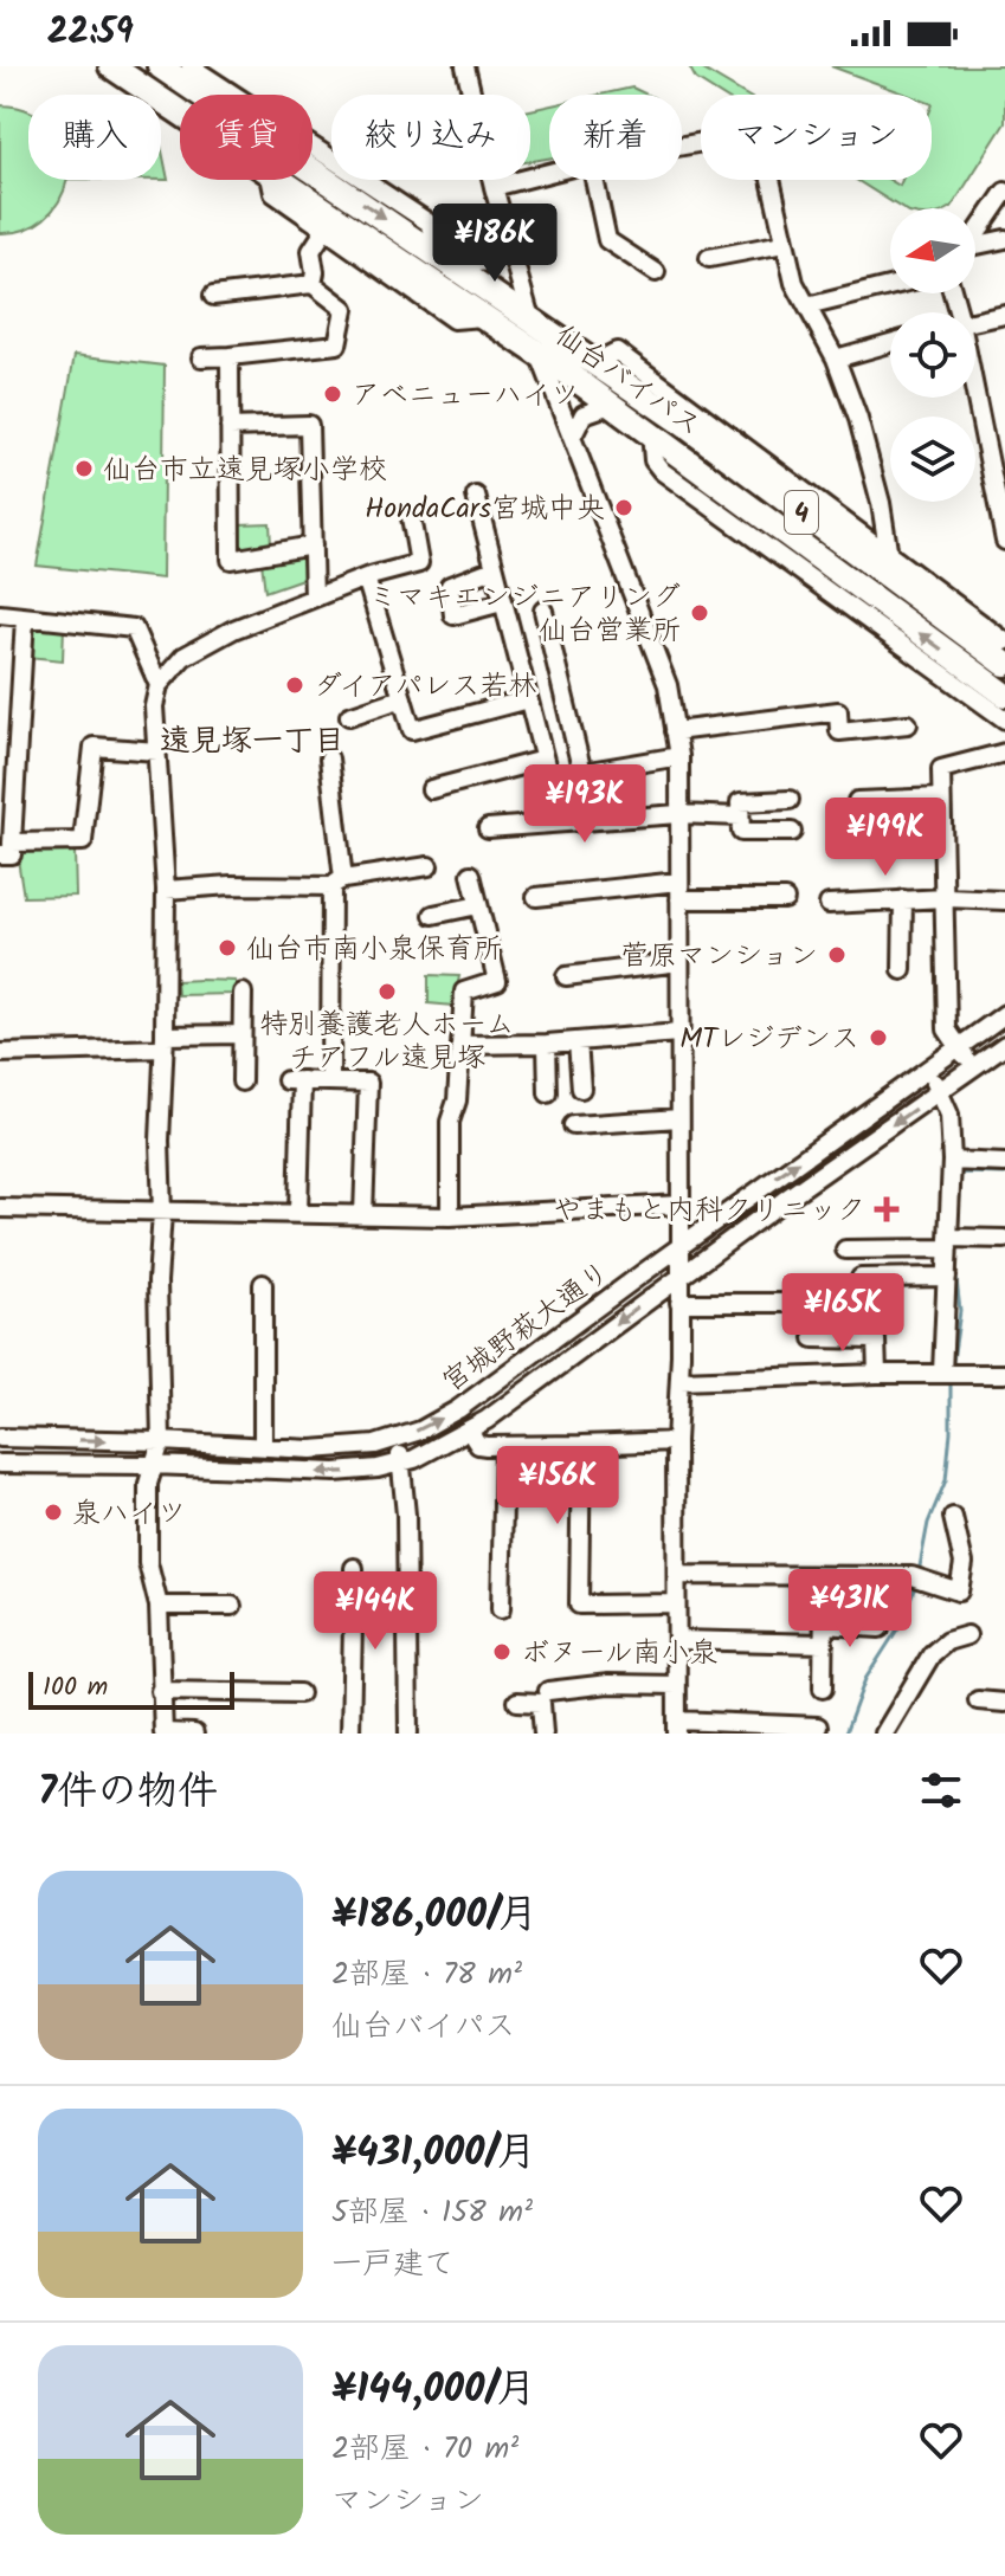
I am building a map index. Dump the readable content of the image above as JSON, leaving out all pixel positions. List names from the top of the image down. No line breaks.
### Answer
{"streets":{"highway":["仙台バイパス","4"],"street":["宮城野萩大通り"]},"districts":["遠見塚一丁目"],"places":{"other":["アベニューハイツ","仙台市立遠見塚小学校","HondaCars宮城中央","ミマキエンジニアリング 仙台営業所","ダイアパレス若林","仙台市南小泉保育所","菅原マンション","特別養護老人ホーム チアフル遠見塚","MTレジデンス","泉ハイツ","ボヌール南小泉"],"health":["やまもと内科クリニック"]},"scale_bar":"100 m","north":"left","page":{"status":"22:59","chip":["購入","賃貸","絞り込み","新着","マンション"],"price":["¥186K","¥193K","¥199K","¥165K","¥156K","¥431K","¥144K"],"scale":"100 m","heading":"7件の物件","list":[{"name":"¥186,000/月","note":"2部屋 · 78 m² · 仙台バイパス"},{"name":"¥431,000/月","note":"5部屋 · 158 m² · 一戸建て"},{"name":"¥144,000/月","note":"2部屋 · 70 m² · マンション"}]}}
